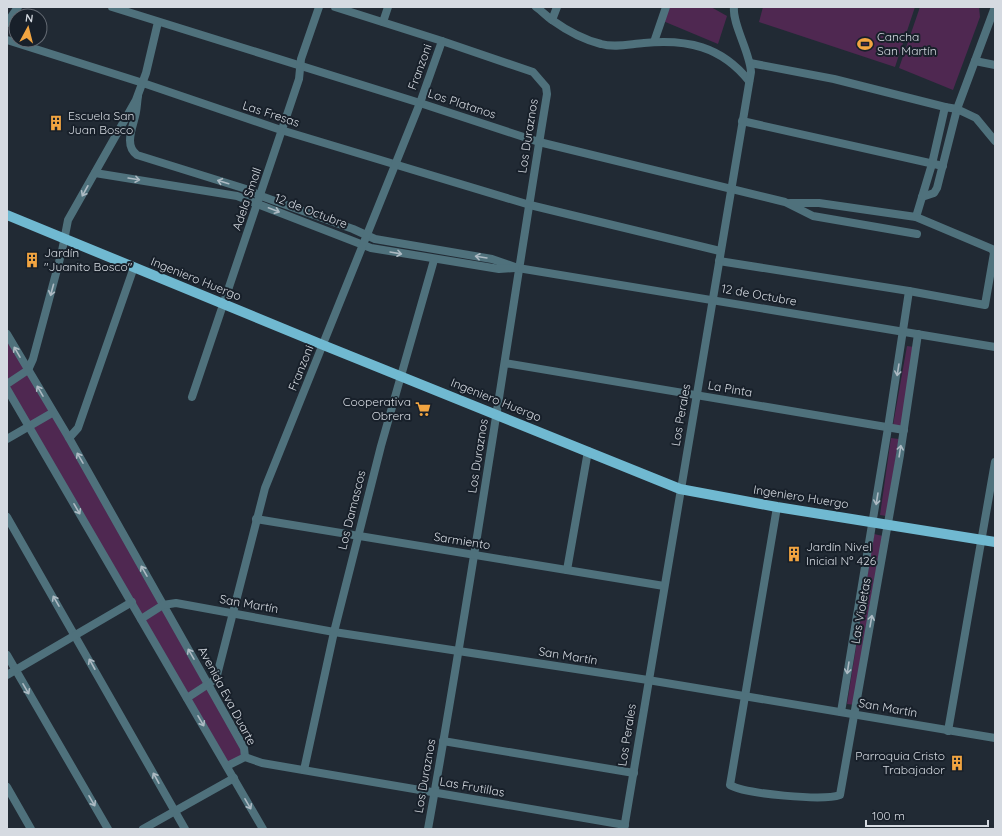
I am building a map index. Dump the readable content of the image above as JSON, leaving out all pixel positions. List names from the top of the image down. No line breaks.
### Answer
{"streets":{"main road":["Ingeniero Huergo"],"street":["Franzoni","Los Platanos","Las Fresas","Los Duraznos","Adela Small","12 de Octubre","La Pinta","Los Perales","Los Damascos","Sarmiento","San Martín","Las Violetas","Avenida Eva Duarte","Las Frutillas"]},"crossings":[["Franzoni","Los Platanos"],["Franzoni","Las Fresas"],["Franzoni","Los Duraznos"],["Franzoni","12 de Octubre"],["Franzoni","Ingeniero Huergo"],["Franzoni","Sarmiento"],["Franzoni","San Martín"],["Franzoni","Avenida Eva Duarte"],["Los Platanos","Los Duraznos"],["Los Platanos","Adela Small"],["Los Platanos","Los Perales"],["Los Platanos","Las Violetas"],["Las Fresas","Los Duraznos"],["Las Fresas","Adela Small"],["Las Fresas","Los Perales"],["Los Duraznos","12 de Octubre"],["Los Duraznos","Ingeniero Huergo"],["Los Duraznos","La Pinta"],["Los Duraznos","Sarmiento"],["Los Duraznos","San Martín"],["Los Duraznos","Las Frutillas"],["Adela Small","12 de Octubre"],["Adela Small","Ingeniero Huergo"],["12 de Octubre","Los Perales"],["12 de Octubre","Los Damascos"],["12 de Octubre","Las Violetas"],["Ingeniero Huergo","Los Perales"],["Ingeniero Huergo","Los Damascos"],["Ingeniero Huergo","Las Violetas"],["La Pinta","Los Perales"],["La Pinta","Las Violetas"],["Los Perales","Sarmiento"],["Los Perales","San Martín"],["Los Perales","Las Frutillas"],["Los Damascos","Sarmiento"],["Los Damascos","San Martín"],["Los Damascos","Las Frutillas"],["San Martín","Las Violetas"],["San Martín","Avenida Eva Duarte"],["Avenida Eva Duarte","Las Frutillas"]],"places":{"sports":["Cancha San Martín"],"building":["Escuela San Juan Bosco","Jardín \"Juanito Bosco\"","Jardín Nivel Inicial Nº 426","Parroquia Cristo Trabajador"],"supermarket":["Cooperativa Obrera"]},"scale_bar":"100 m","north":"top"}
